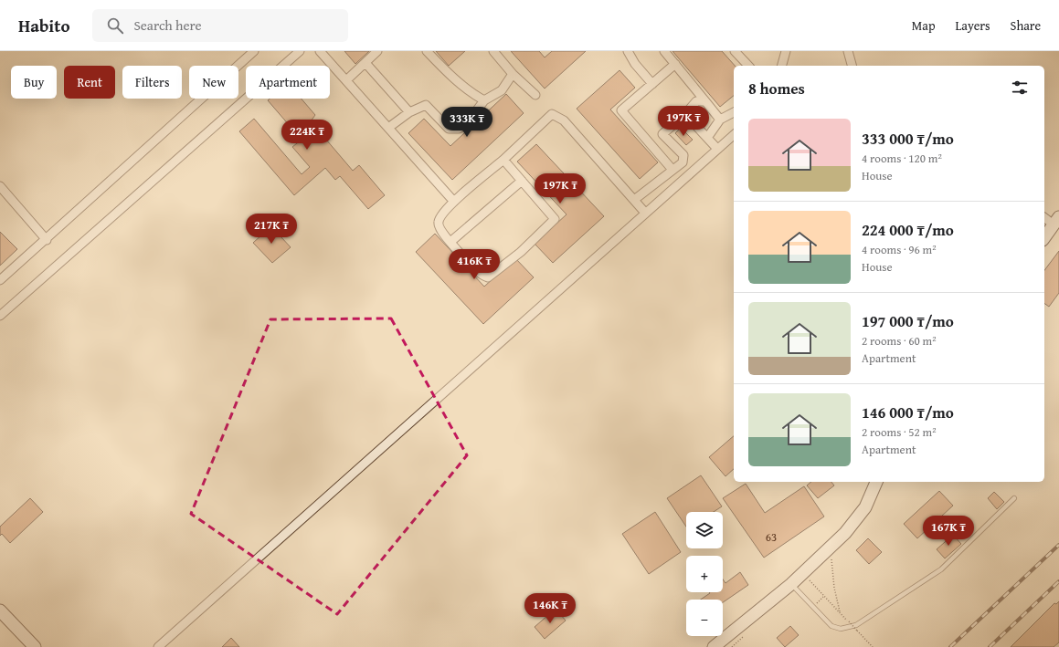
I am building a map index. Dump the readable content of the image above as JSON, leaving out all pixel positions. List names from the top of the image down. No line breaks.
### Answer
{"house_numbers":["63"],"page":{"header":"Habito","search":"Search here","nav":["Map","Layers","Share"],"chip":["Buy","Rent","Filters","New","Apartment"],"heading":"8 homes","price":["197K ₸","333K ₸","224K ₸","197K ₸","217K ₸","416K ₸","167K ₸","146K ₸"],"list":[{"name":"333 000 ₸/mo","note":"4 rooms · 120 m² · House"},{"name":"224 000 ₸/mo","note":"4 rooms · 96 m² · House"},{"name":"197 000 ₸/mo","note":"2 rooms · 60 m² · Apartment"},{"name":"146 000 ₸/mo","note":"2 rooms · 52 m² · Apartment"}],"map_buttons":["+","−"]}}
